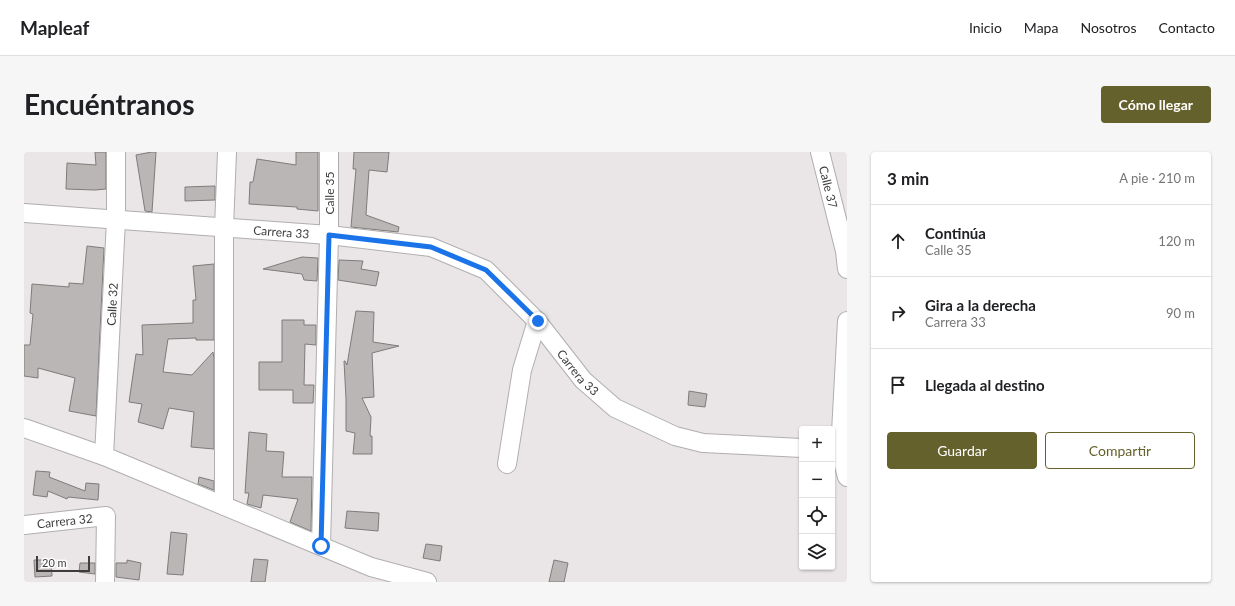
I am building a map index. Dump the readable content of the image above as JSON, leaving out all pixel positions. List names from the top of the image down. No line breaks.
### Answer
{"streets":{"street":["Calle 37","Calle 35","Carrera 33","Calle 32","Carrera 32"]},"crossings":[["Calle 35","Carrera 33"],["Carrera 33","Calle 32"]],"scale_bar":"20 m","page":{"header":"Mapleaf","nav":["Inicio","Mapa","Nosotros","Contacto"],"buttons":["Cómo llegar",["Guardar","Compartir"]],"title":"Encuéntranos","heading":["3 min","A pie · 210 m"],"list":[["Continúa","Calle 35","120 m"],["Gira a la derecha","Carrera 33","90 m"],"Llegada al destino"],"map_buttons":["+","−"],"scale":"20 m"}}
